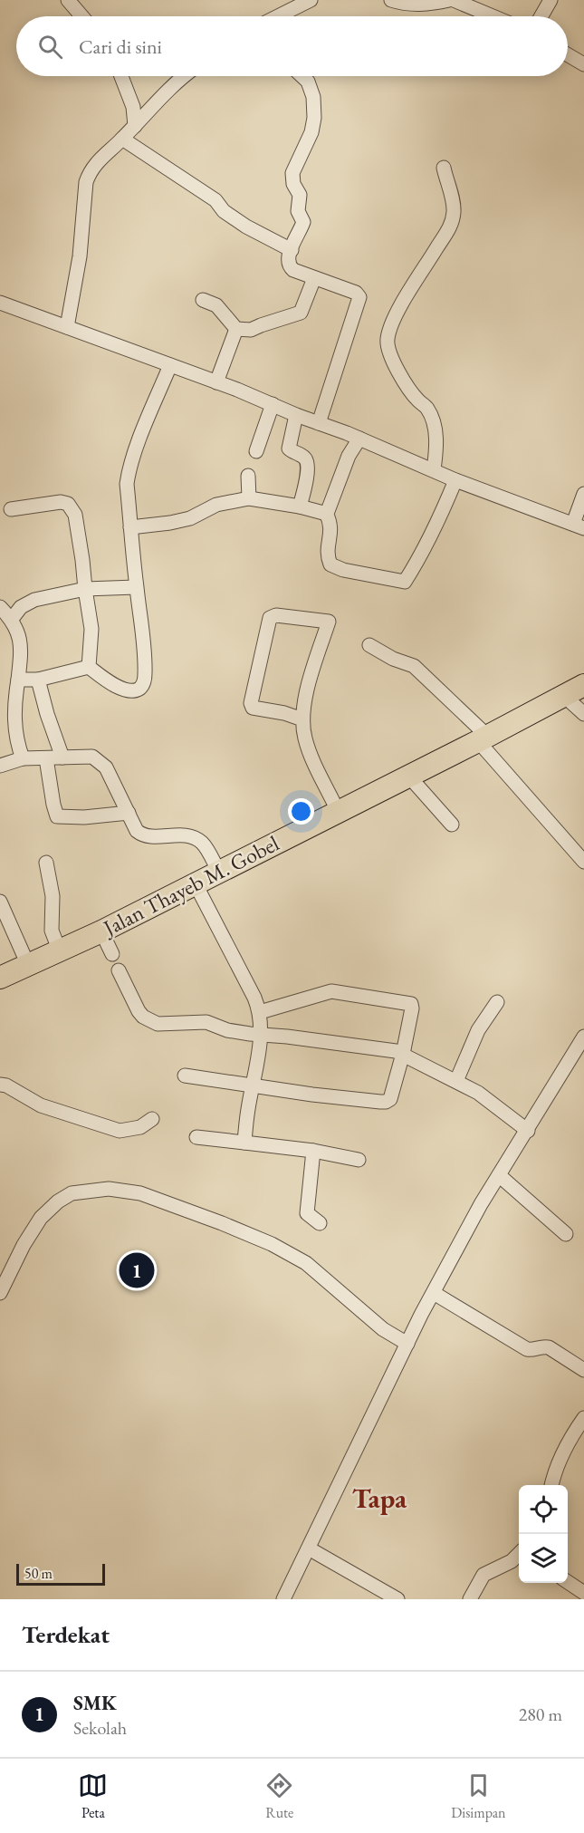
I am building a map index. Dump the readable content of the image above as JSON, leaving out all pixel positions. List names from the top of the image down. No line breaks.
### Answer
{"streets":{"main road":["Jalan Thayeb M. Gobel"]},"districts":["Tapa"],"scale_bar":"50 m","page":{"search":"Cari di sini","pins":"1","scale":"50 m","heading":"Terdekat","list":[{"mark":"1","name":"SMK","note":"Sekolah","value":"280 m"}],"nav":["Peta","Rute","Disimpan"]}}
